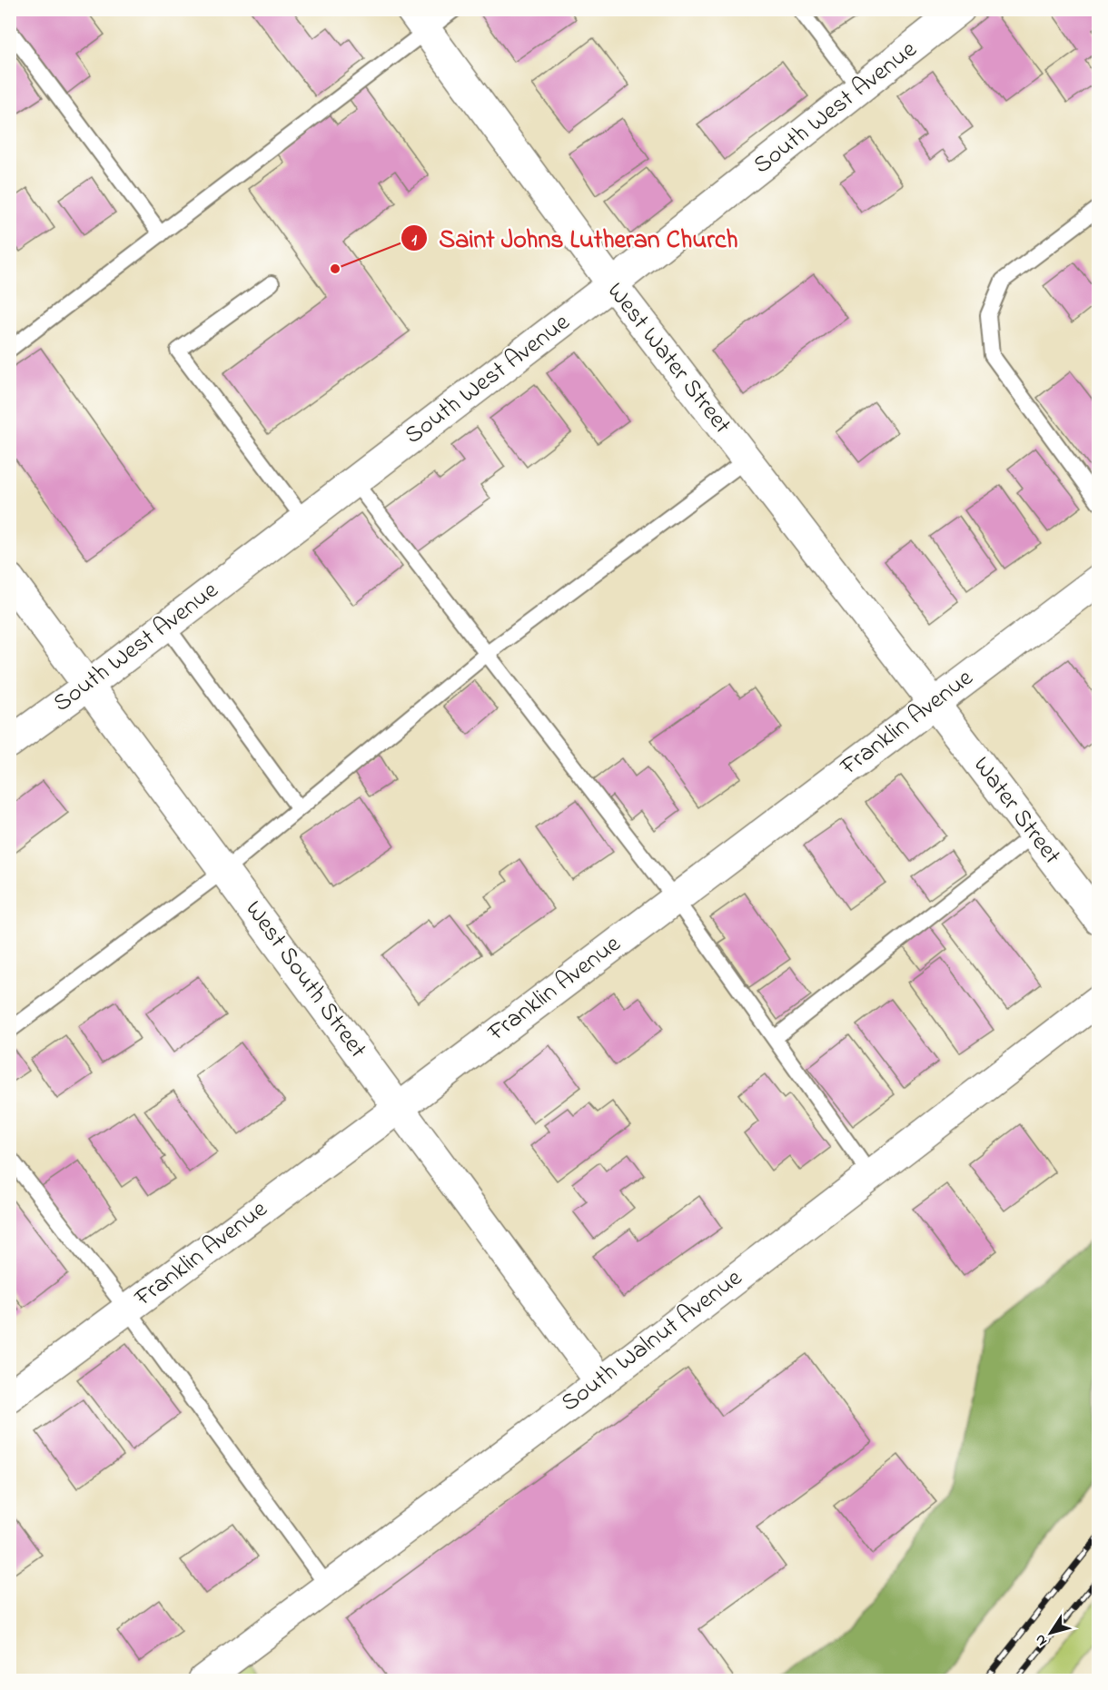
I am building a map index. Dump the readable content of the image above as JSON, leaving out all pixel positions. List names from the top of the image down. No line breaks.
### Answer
{"streets":{"street":["South West Avenue","West Water Street","Franklin Avenue","Water Street","West South Street","South Walnut Avenue"]},"crossings":[["South West Avenue","West Water Street"],["South West Avenue","West South Street"],["West Water Street","Franklin Avenue"],["West Water Street","Water Street"],["Franklin Avenue","Water Street"],["Franklin Avenue","West South Street"],["West South Street","South Walnut Avenue"]],"places":["Saint Johns Lutheran Church"],"north":"bottom left"}
